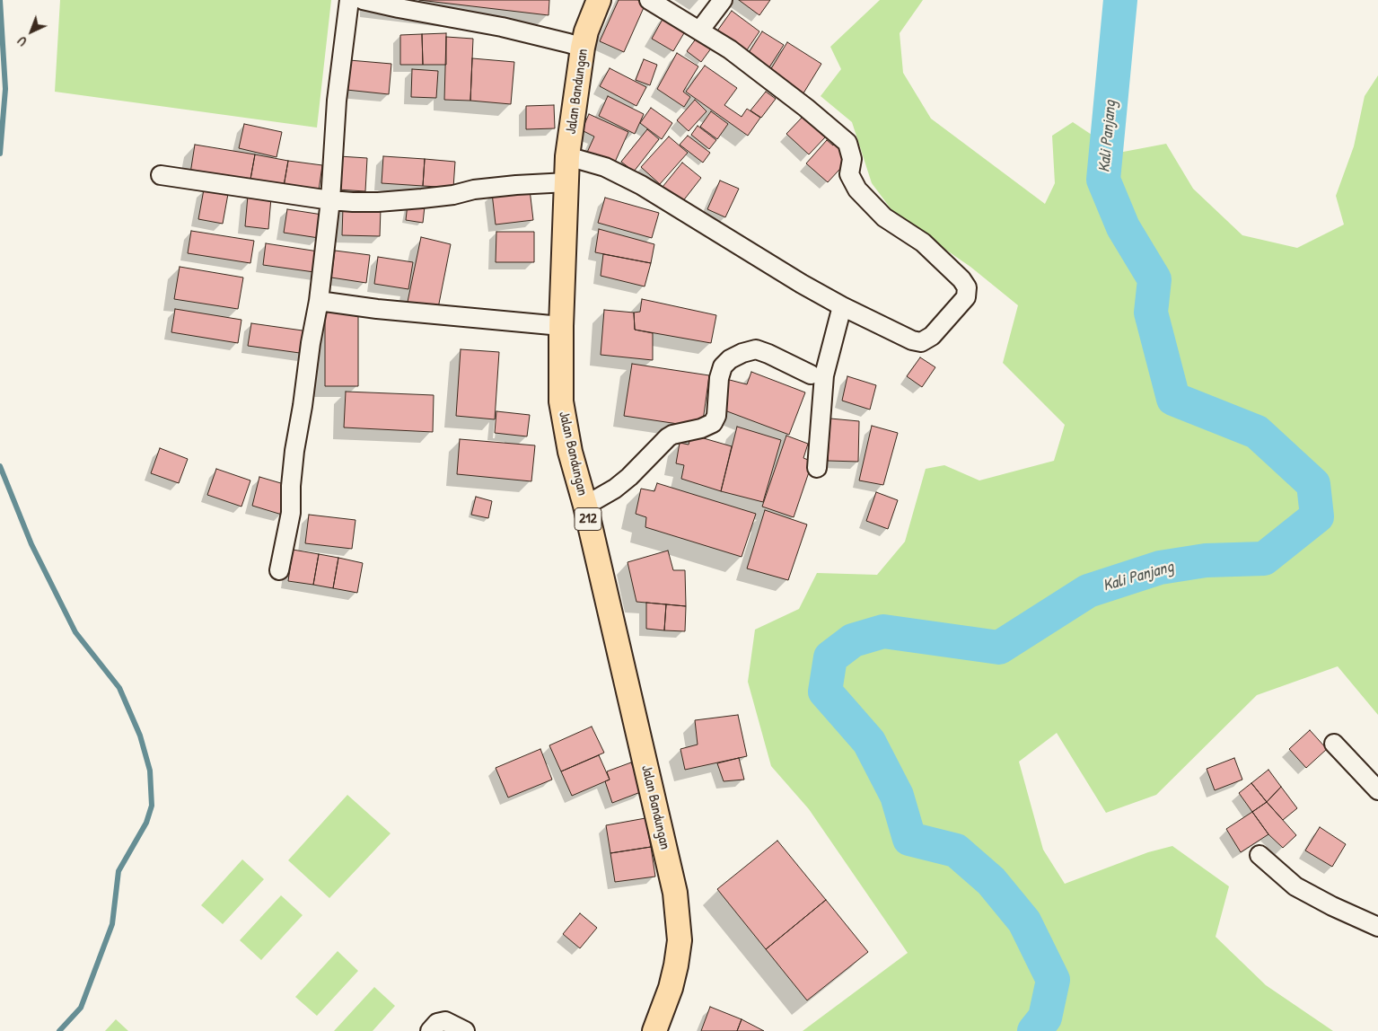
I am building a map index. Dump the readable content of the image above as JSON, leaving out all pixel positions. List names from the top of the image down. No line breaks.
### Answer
{"streets":{"main road":["Jalan Bandungan","212"]},"water":["Kali Panjang"],"north":"bottom left"}
